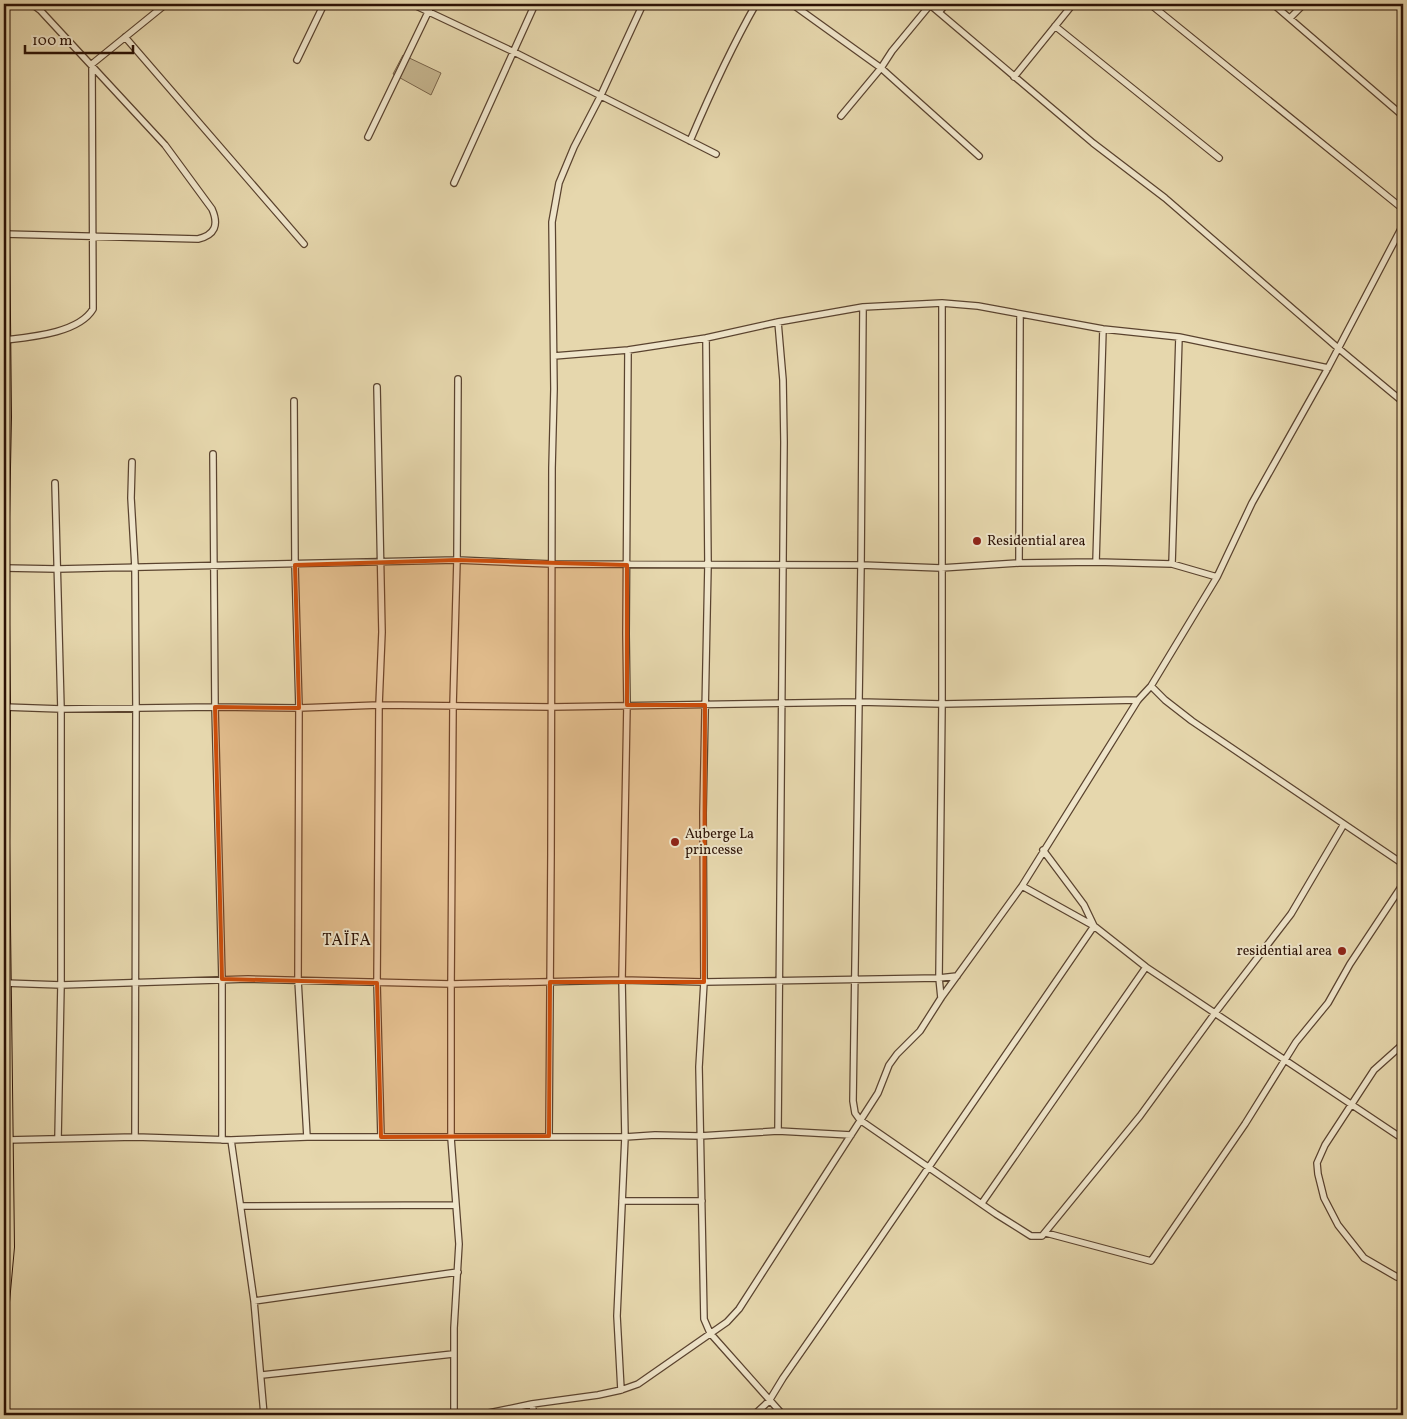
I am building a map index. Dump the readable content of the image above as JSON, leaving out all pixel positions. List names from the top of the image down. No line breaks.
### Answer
{"districts":["TAÏFA"],"places":["Residential area","Auberge La princesse","residential area"],"scale_bar":"100 m"}
